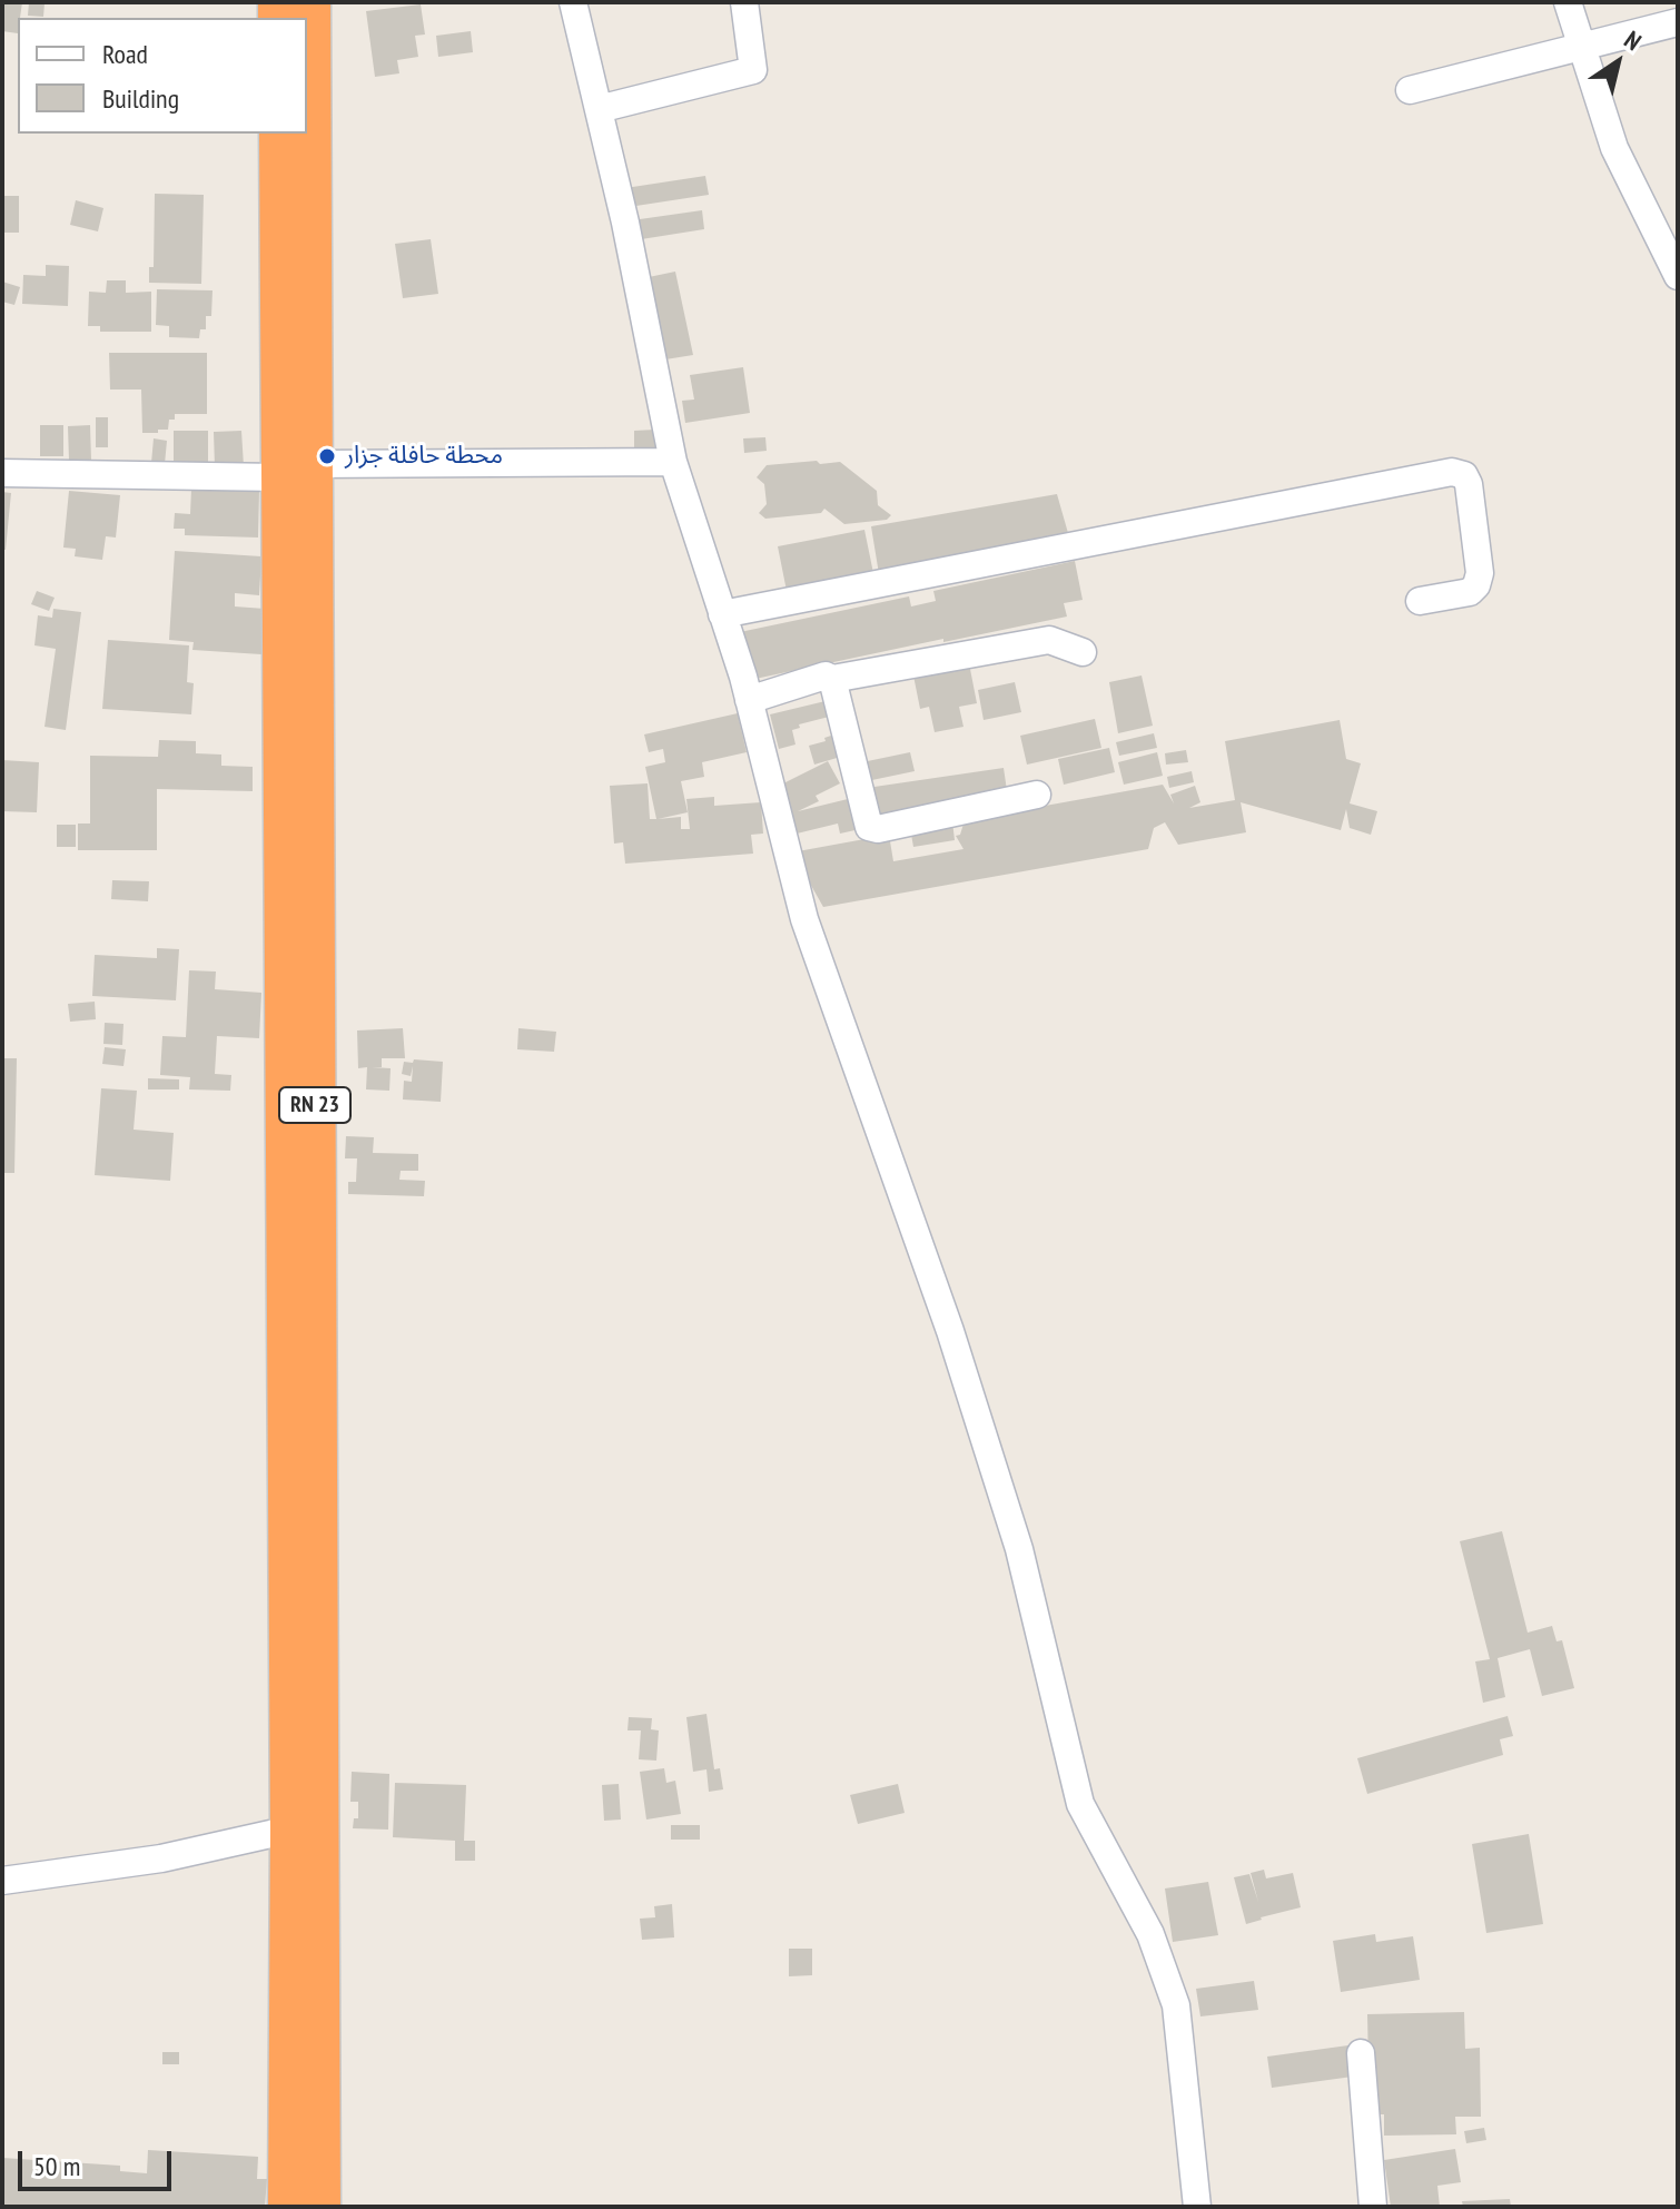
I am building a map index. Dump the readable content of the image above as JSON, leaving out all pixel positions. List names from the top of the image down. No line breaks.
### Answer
{"streets":{"highway":["RN 23"]},"places":["محطة حافلة جزار"],"legend":["Road","Building"],"scale_bar":"50 m","north":"top right"}
